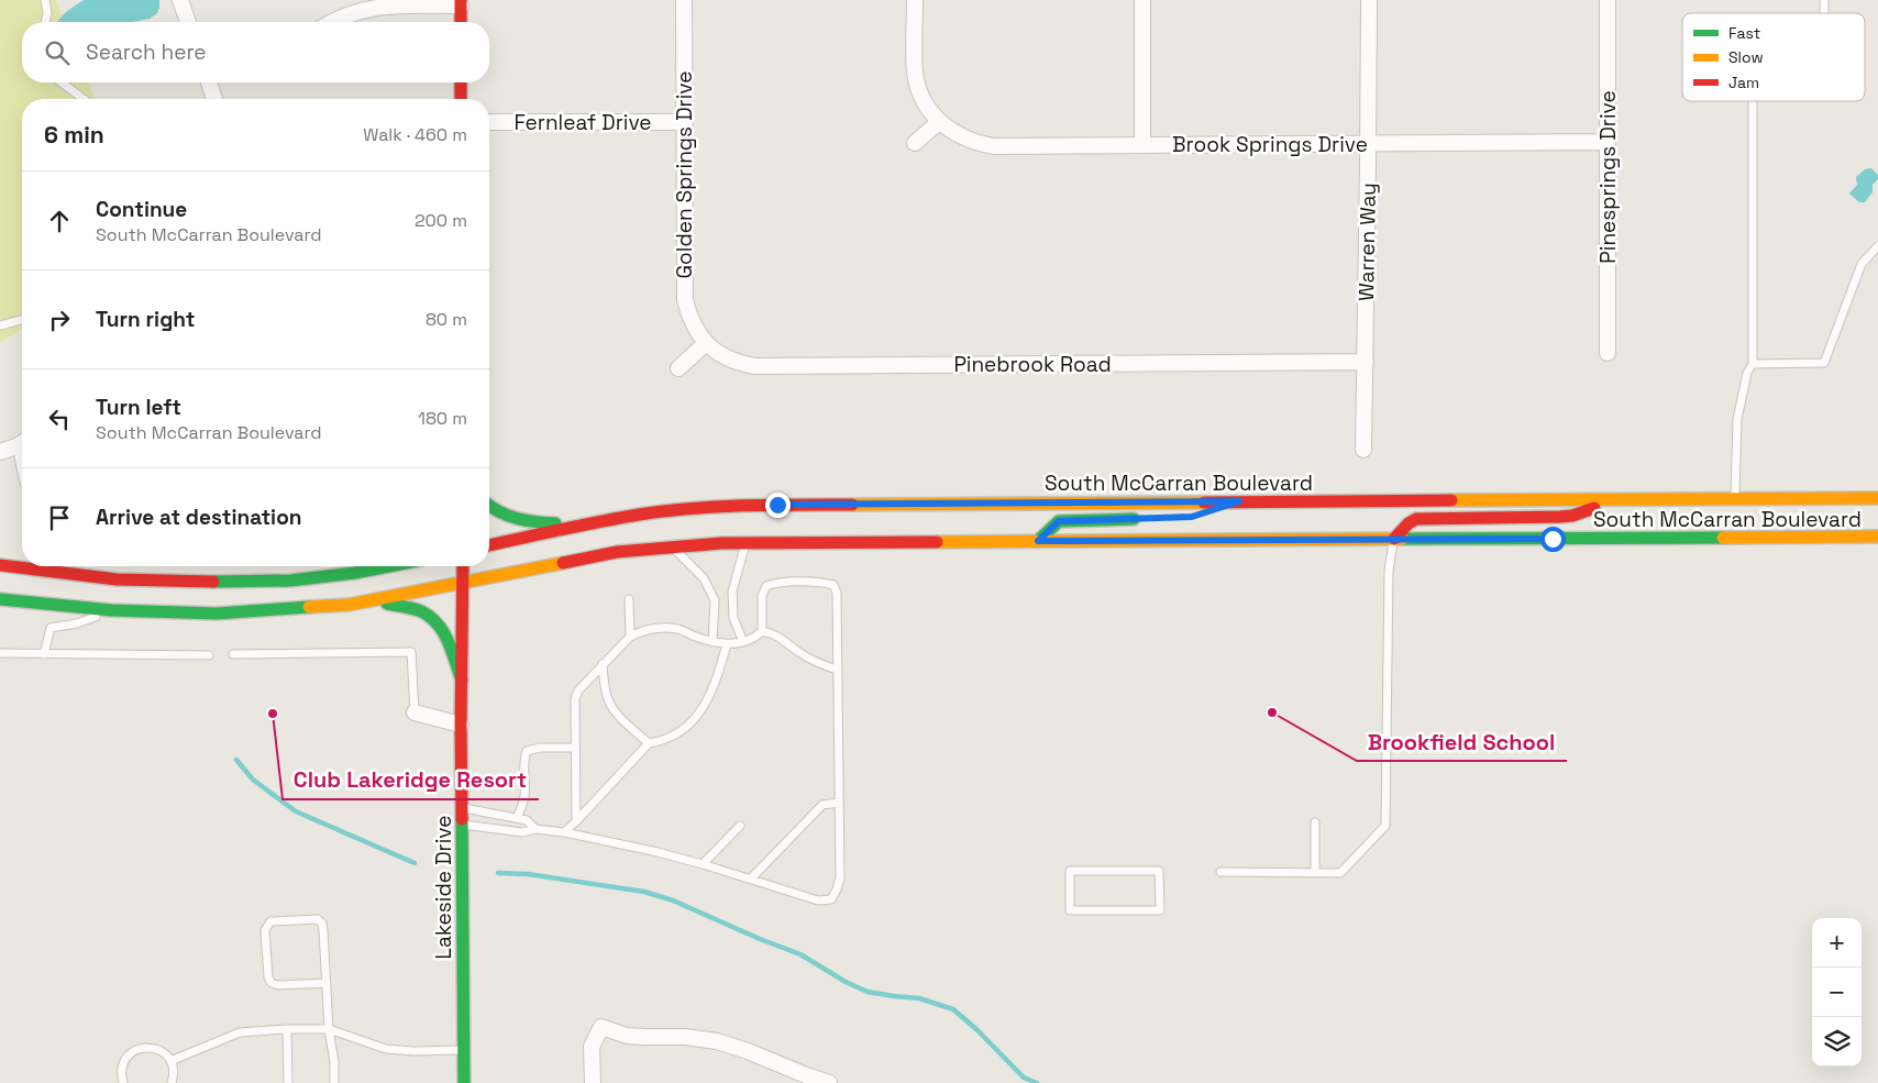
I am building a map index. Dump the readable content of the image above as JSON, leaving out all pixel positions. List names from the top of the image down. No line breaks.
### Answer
{"streets":{"main road":["South McCarran Boulevard","Lakeside Drive"],"street":["Fernleaf Drive","Brook Springs Drive","Golden Springs Drive","Pinesprings Drive","Warren Way","Pinebrook Road"]},"crossings":[["Fernleaf Drive","Golden Springs Drive"],["Brook Springs Drive","Pinesprings Drive"],["Brook Springs Drive","Warren Way"],["Golden Springs Drive","Pinebrook Road"],["Warren Way","Pinebrook Road"],["South McCarran Boulevard","Lakeside Drive"]],"places":["Brookfield School","Club Lakeridge Resort"],"legend":["Fast","Slow","Jam"],"page":{"search":"Search here","heading":["6 min","Walk · 460 m"],"list":[["Continue","South McCarran Boulevard","200 m"],["Turn right","80 m"],["Turn left","South McCarran Boulevard","180 m"],"Arrive at destination"],"map_buttons":["+","−"]}}
